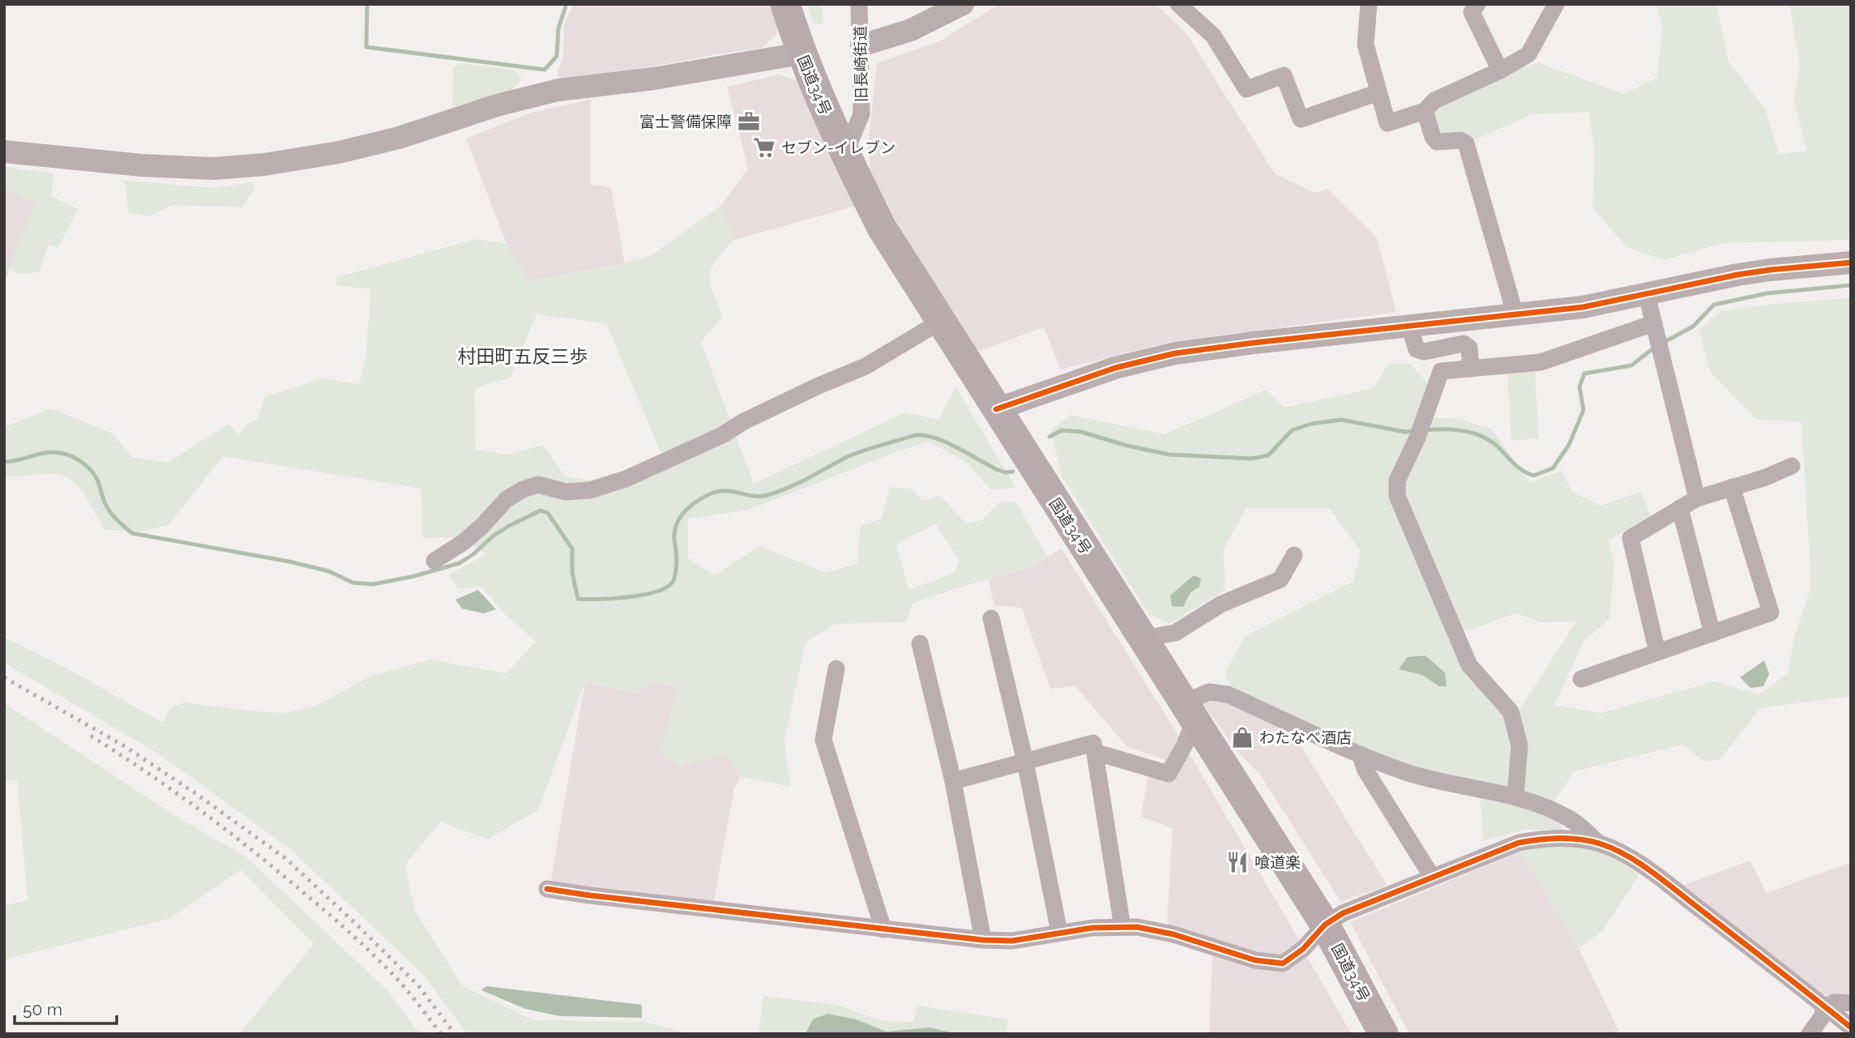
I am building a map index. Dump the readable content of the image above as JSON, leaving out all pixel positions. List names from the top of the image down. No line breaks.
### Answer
{"streets":{"highway":["国道34号"],"street":["旧長崎街道"]},"crossings":[["旧長崎街道","国道34号"]],"districts":["村田町五反三歩"],"places":{"office":["富士警備保障"],"supermarket":["セブン-イレブン"],"shop":["わたなべ酒店"],"restaurant":["喰道楽"]},"scale_bar":"50 m"}
